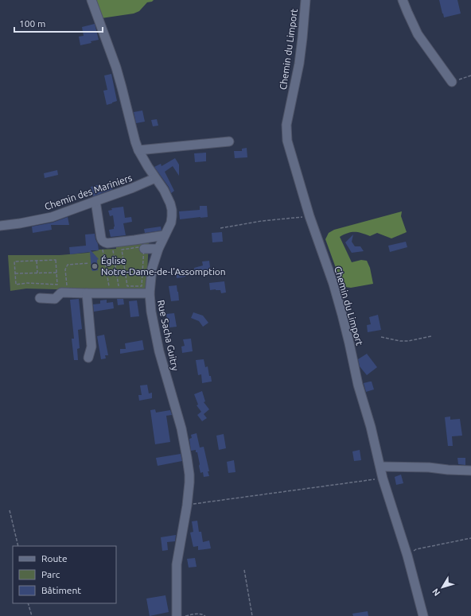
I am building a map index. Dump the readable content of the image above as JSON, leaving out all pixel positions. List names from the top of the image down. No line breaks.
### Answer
{"streets":{"street":["Chemin du Limport","Chemin des Mariniers","Rue Sacha Guitry"]},"crossings":[["Chemin des Mariniers","Rue Sacha Guitry"]],"places":["Église Notre-Dame-de-l'Assomption"],"legend":["Route","Parc","Bâtiment"],"scale_bar":"100 m","north":"bottom left"}
